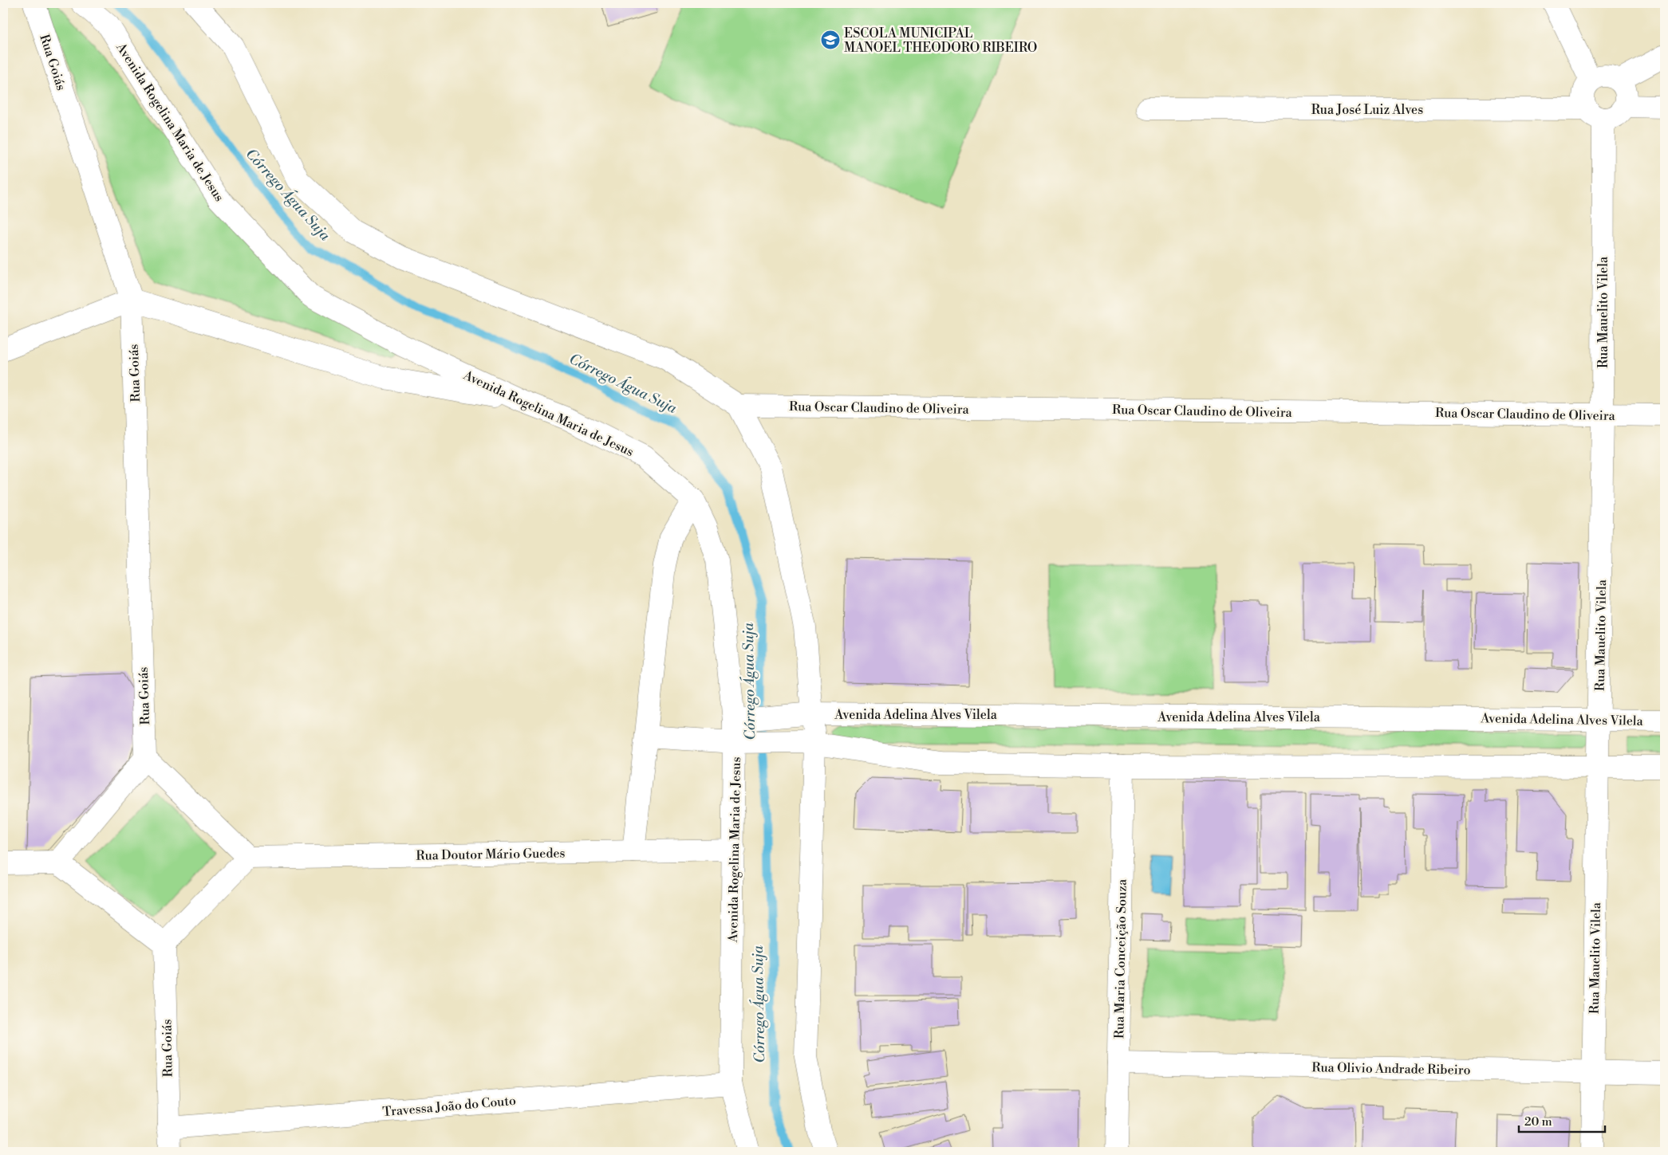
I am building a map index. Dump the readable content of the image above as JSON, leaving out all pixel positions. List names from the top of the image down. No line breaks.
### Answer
{"streets":{"street":["Rua Goiás","Rua José Luiz Alves","Avenida Rogelina Maria de Jesus","Rua Mauelito Vilela","Rua Oscar Claudino de Oliveira","Avenida Adelina Alves Vilela","Rua Doutor Mário Guedes","Rua Maria Conceição Souza","Rua Olivio Andrade Ribeiro","Travessa João do Couto"]},"crossings":[["Rua Goiás","Travessa João do Couto"],["Rua José Luiz Alves","Rua Mauelito Vilela"],["Avenida Rogelina Maria de Jesus","Avenida Adelina Alves Vilela"],["Avenida Rogelina Maria de Jesus","Rua Doutor Mário Guedes"],["Avenida Rogelina Maria de Jesus","Travessa João do Couto"],["Rua Mauelito Vilela","Rua Oscar Claudino de Oliveira"],["Rua Mauelito Vilela","Avenida Adelina Alves Vilela"],["Rua Mauelito Vilela","Rua Olivio Andrade Ribeiro"],["Rua Maria Conceição Souza","Rua Olivio Andrade Ribeiro"]],"water":["Córrego Água Suja"],"places":{"school or university":["ESCOLA MUNICIPAL MANOEL THEODORO RIBEIRO"]},"scale_bar":"20 m"}
